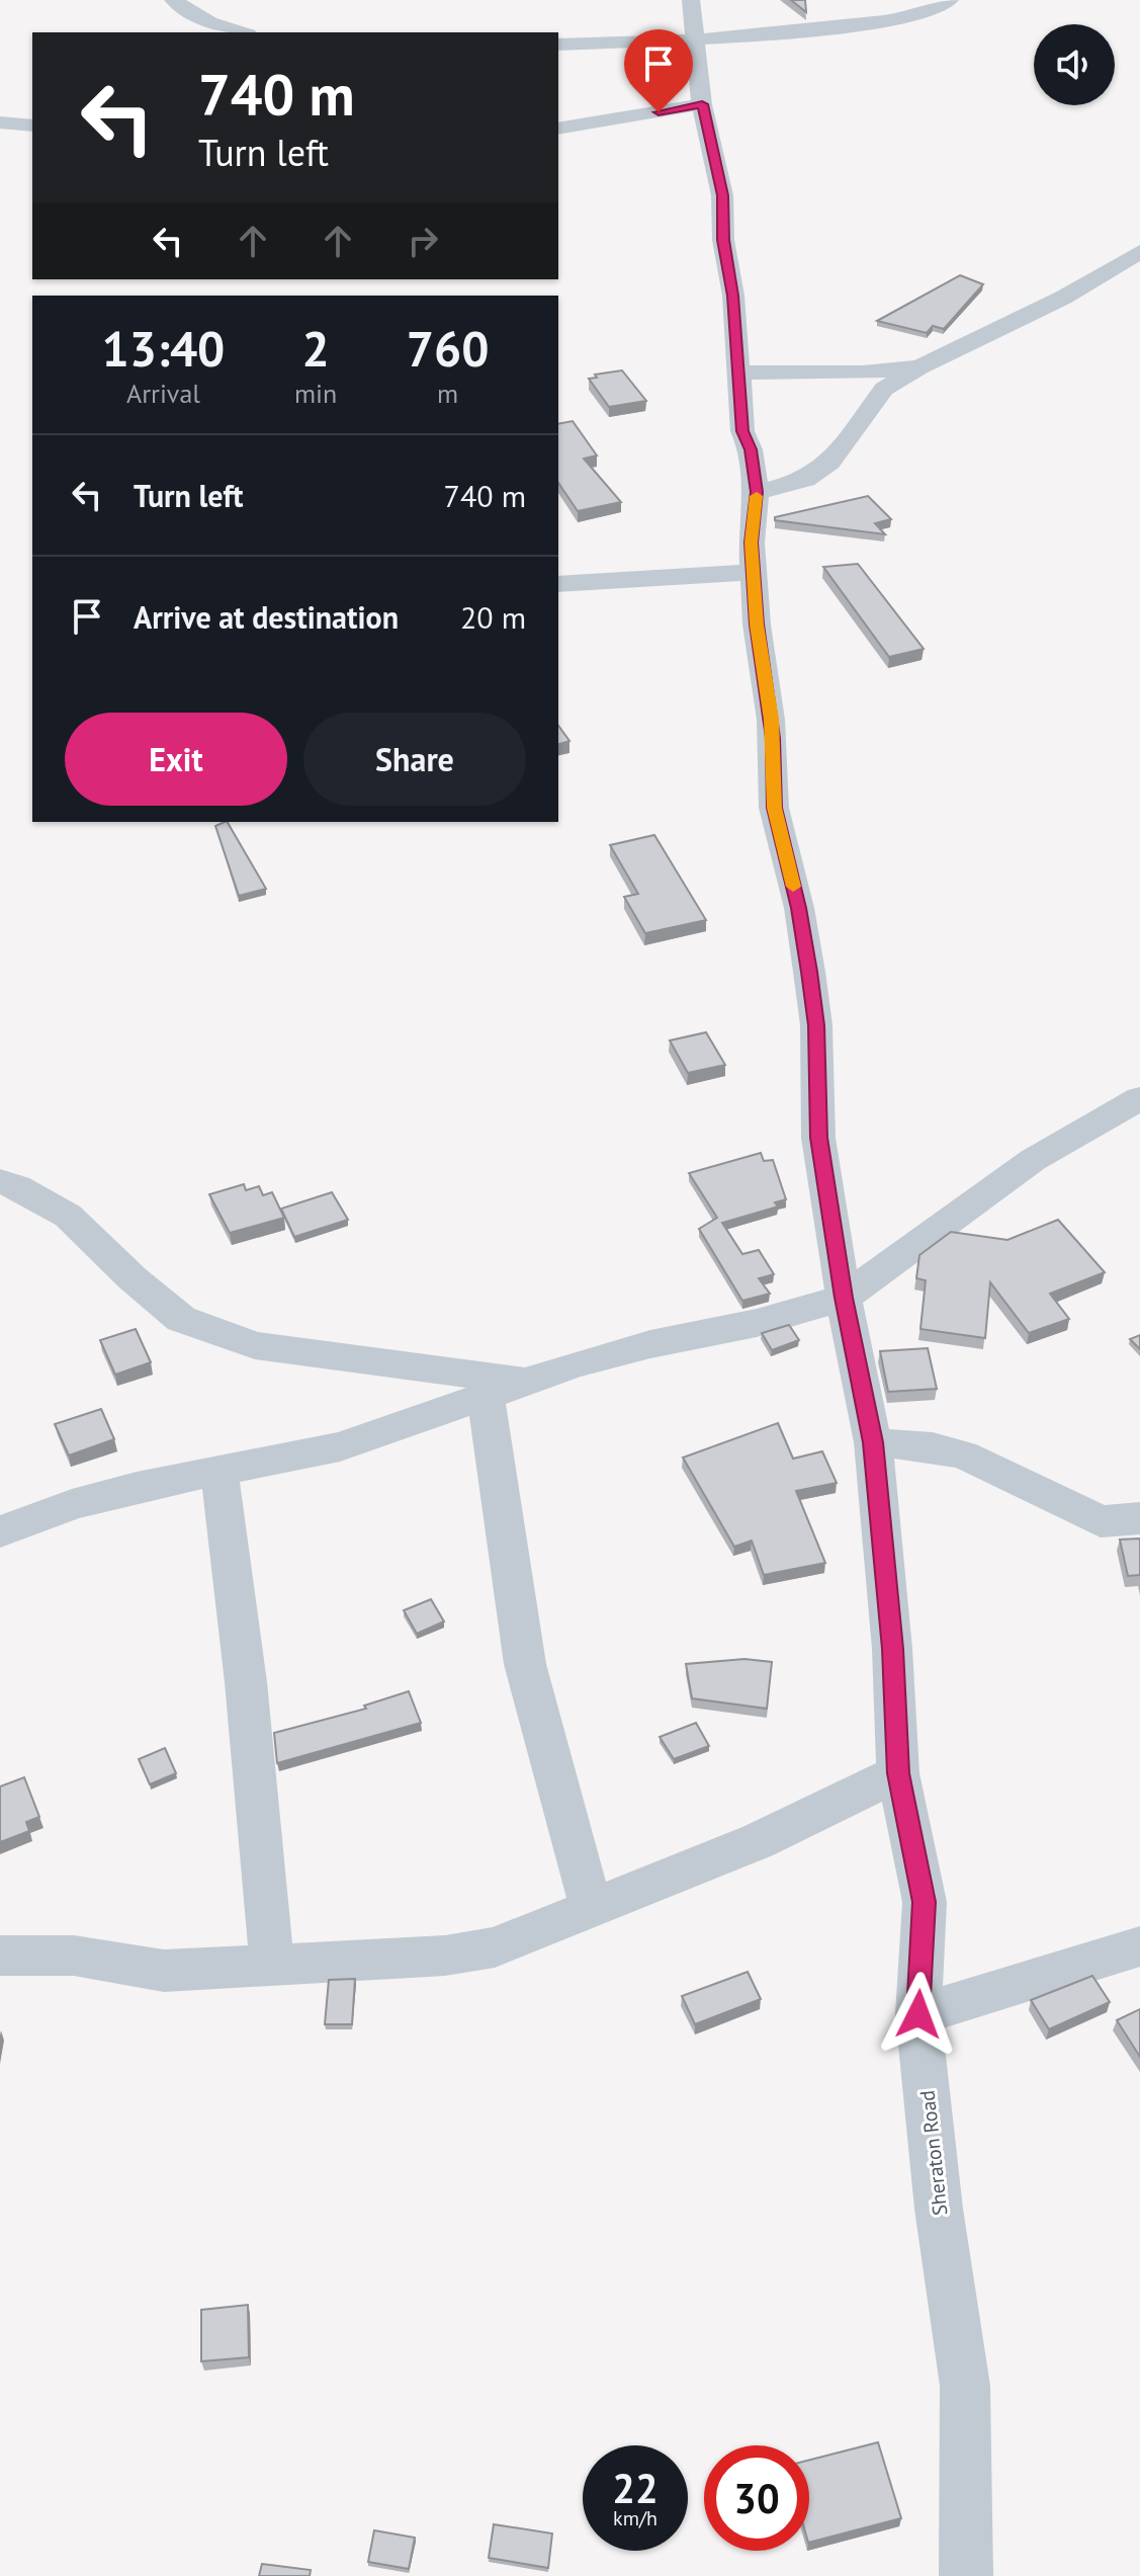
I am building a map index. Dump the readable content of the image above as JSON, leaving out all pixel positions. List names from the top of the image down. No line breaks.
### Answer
{"streets":{"street":["Sheraton Road"]},"page":{"turn":["740 m","Turn left"],"eta":["13:40","Arrival","2","min","760","m"],"list":[{"name":"Turn left","value":"740 m"},{"name":"Arrive at destination","value":"20 m"}],"buttons":["Exit","Share"],"speed":"22 km/h","limit":"30"}}
